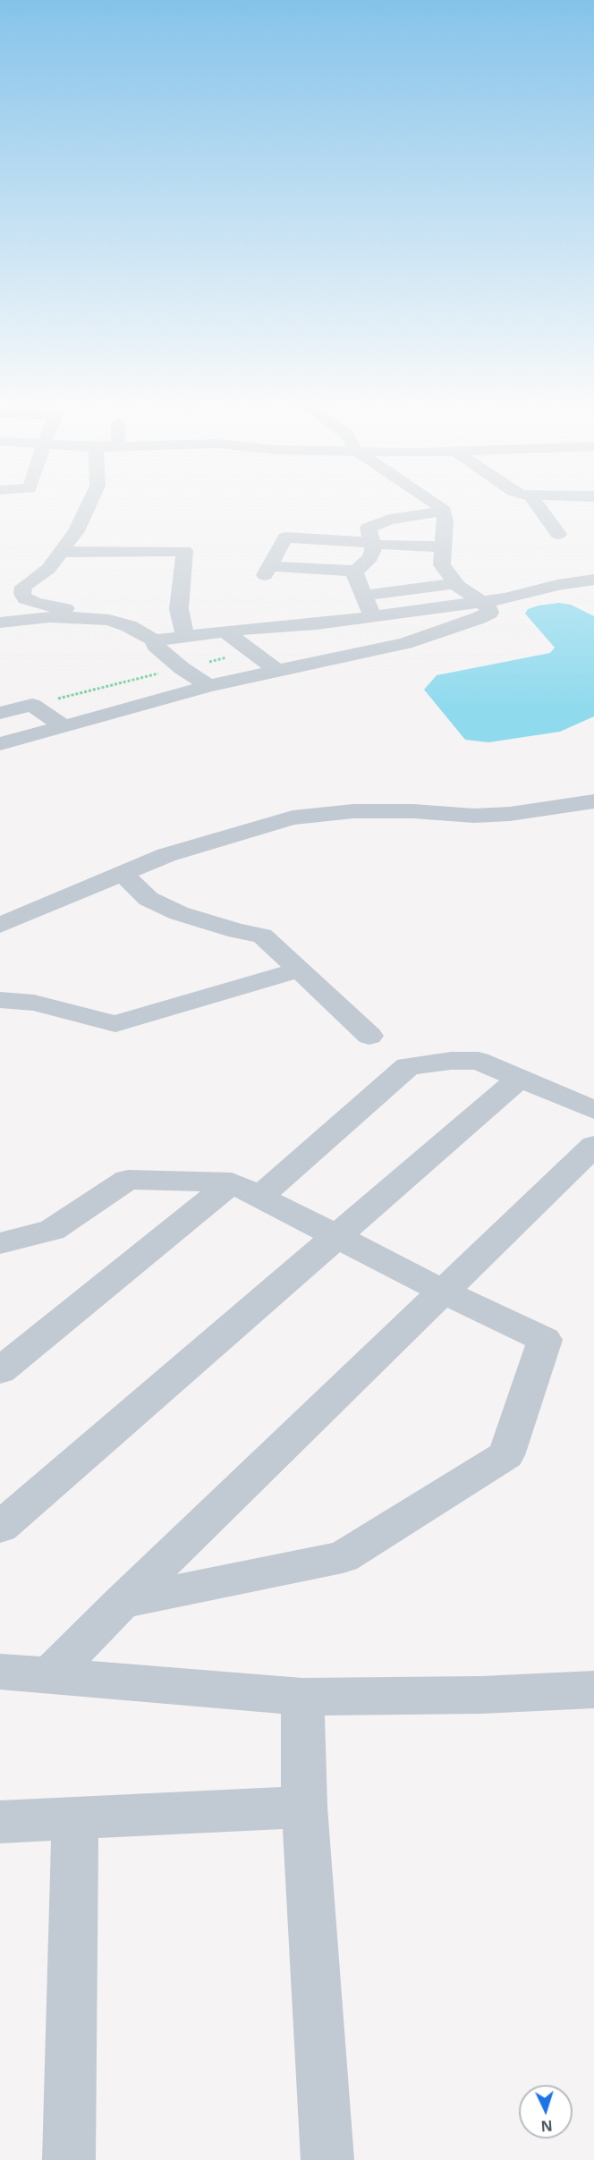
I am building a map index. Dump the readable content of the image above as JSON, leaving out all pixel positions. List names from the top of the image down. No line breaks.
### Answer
{"north":"bottom"}
